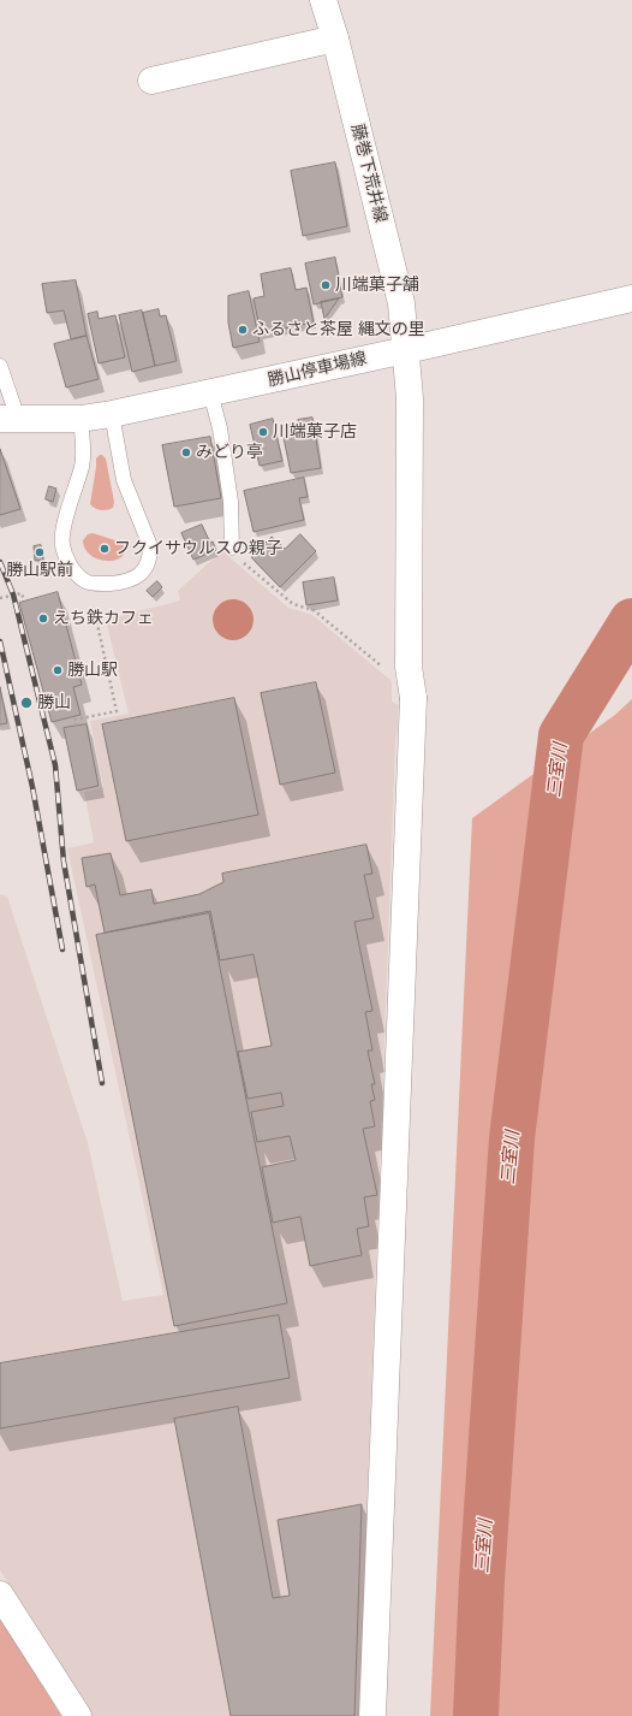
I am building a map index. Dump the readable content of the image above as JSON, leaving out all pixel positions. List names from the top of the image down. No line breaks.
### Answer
{"streets":{"street":["藤巻下荒井線","勝山停車場線"]},"crossings":[["藤巻下荒井線","勝山停車場線"]],"water":["三室川"],"places":["川端菓子舗","ふるさと茶屋 縄文の里","川端菓子店","みどり亭","フクイサウルスの親子","勝山駅前","えち鉄カフェ","勝山駅","勝山"]}
